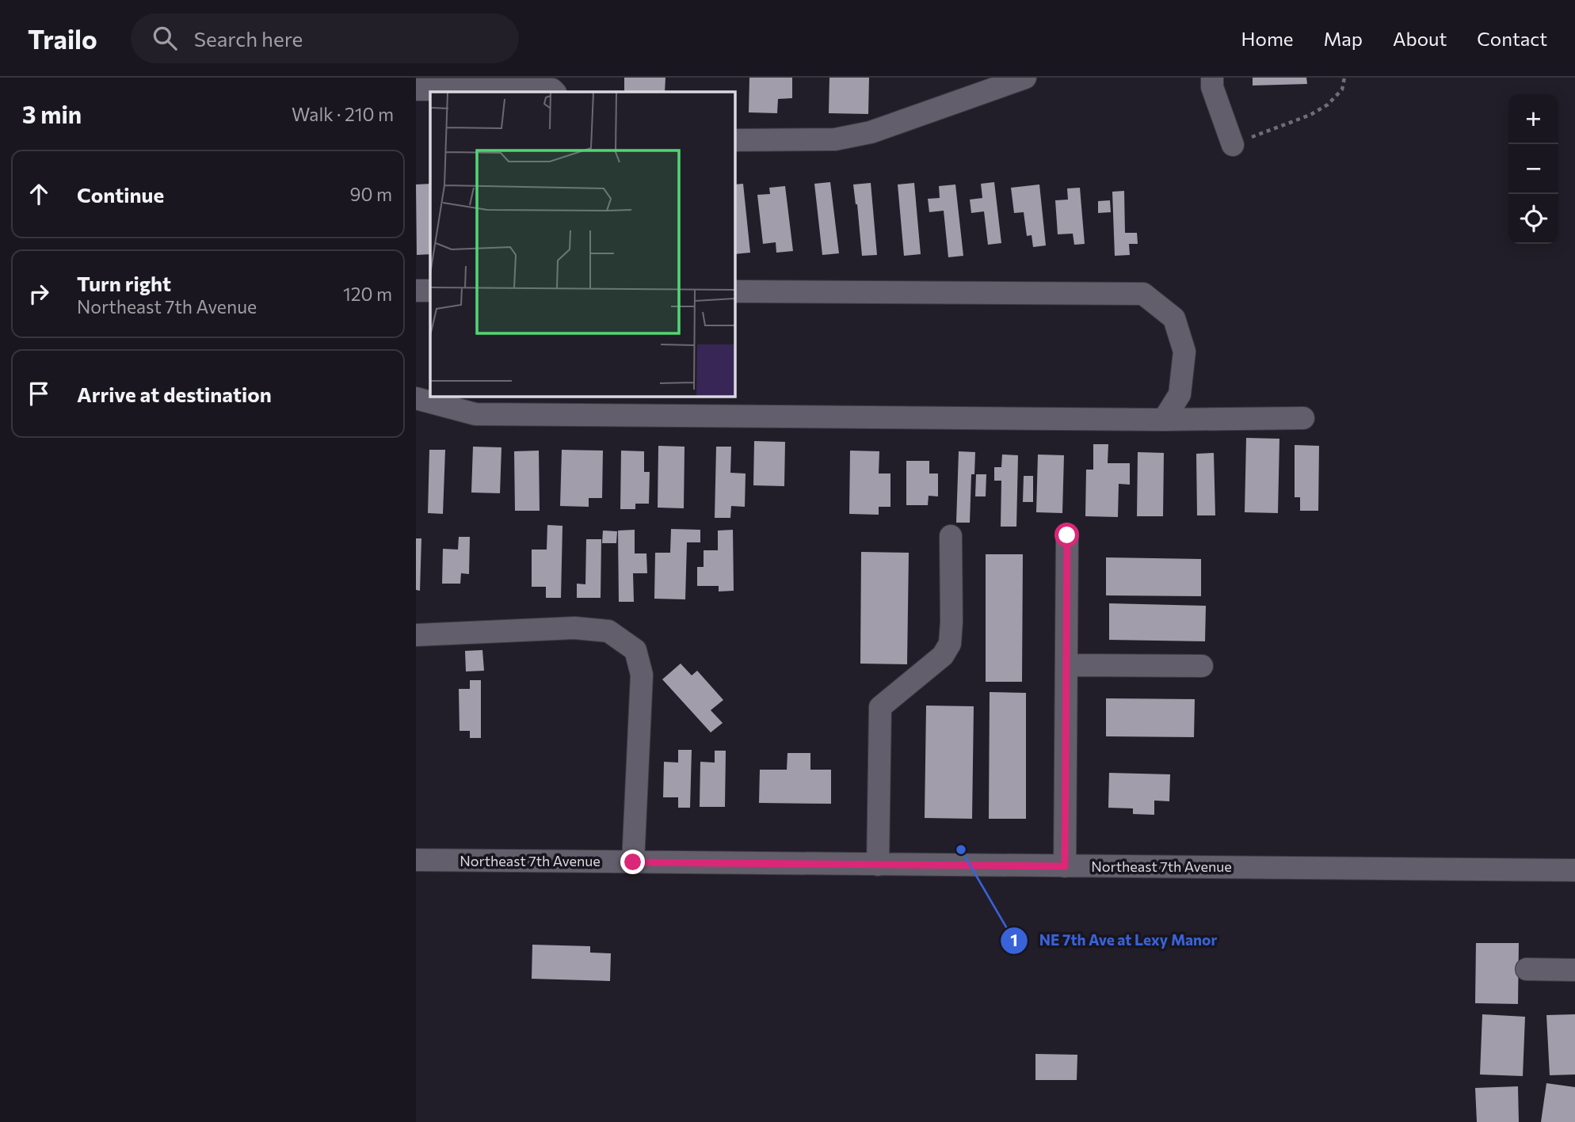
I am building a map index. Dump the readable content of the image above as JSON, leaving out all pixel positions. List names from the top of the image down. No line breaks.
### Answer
{"streets":{"street":["Northeast 7th Avenue"]},"places":["NE 7th Ave at Lexy Manor"],"page":{"header":"Trailo","search":"Search here","nav":["Home","Map","About","Contact"],"heading":["3 min","Walk · 210 m"],"map_buttons":["+","−"],"list":[["Continue","90 m"],["Turn right","Northeast 7th Avenue","120 m"],"Arrive at destination"]}}
